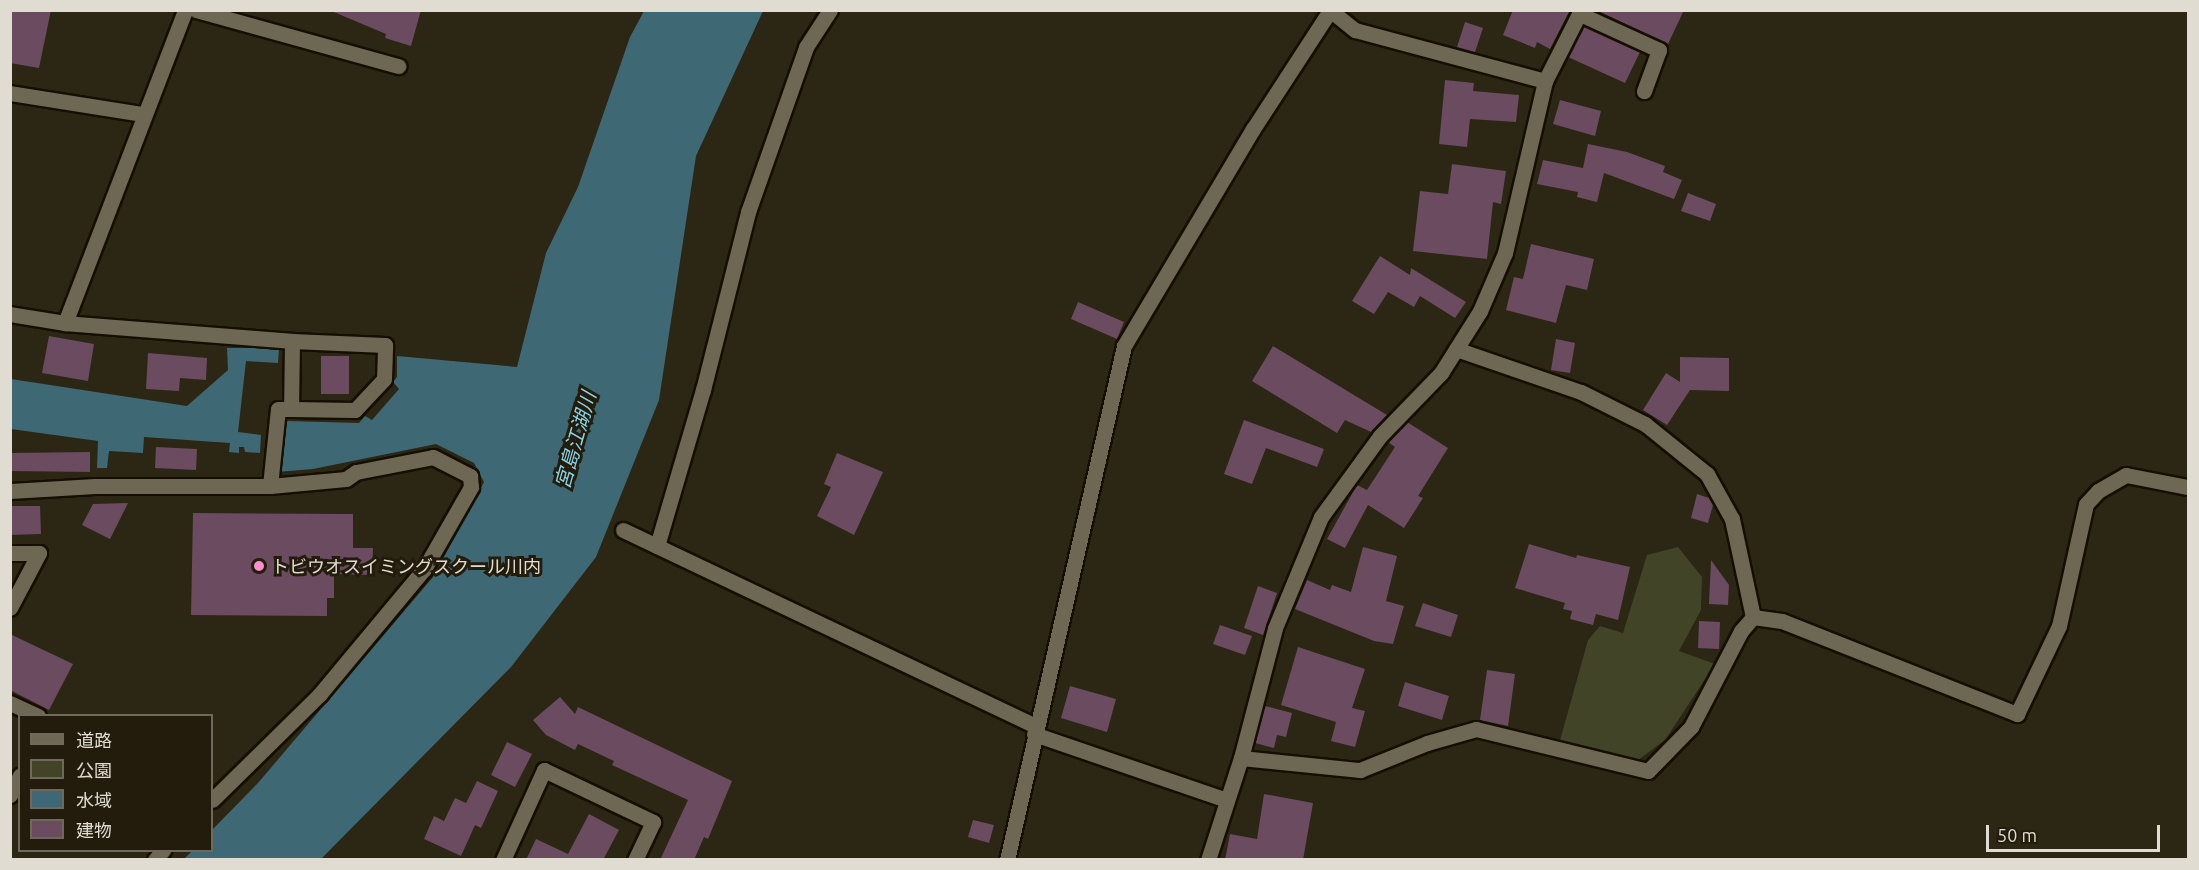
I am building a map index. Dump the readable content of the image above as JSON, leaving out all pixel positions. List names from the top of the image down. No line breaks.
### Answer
{"water":["宮島江湖川"],"places":["トビウオスイミングスクール川内"],"legend":["道路","公園","水域","建物"],"scale_bar":"50 m"}
